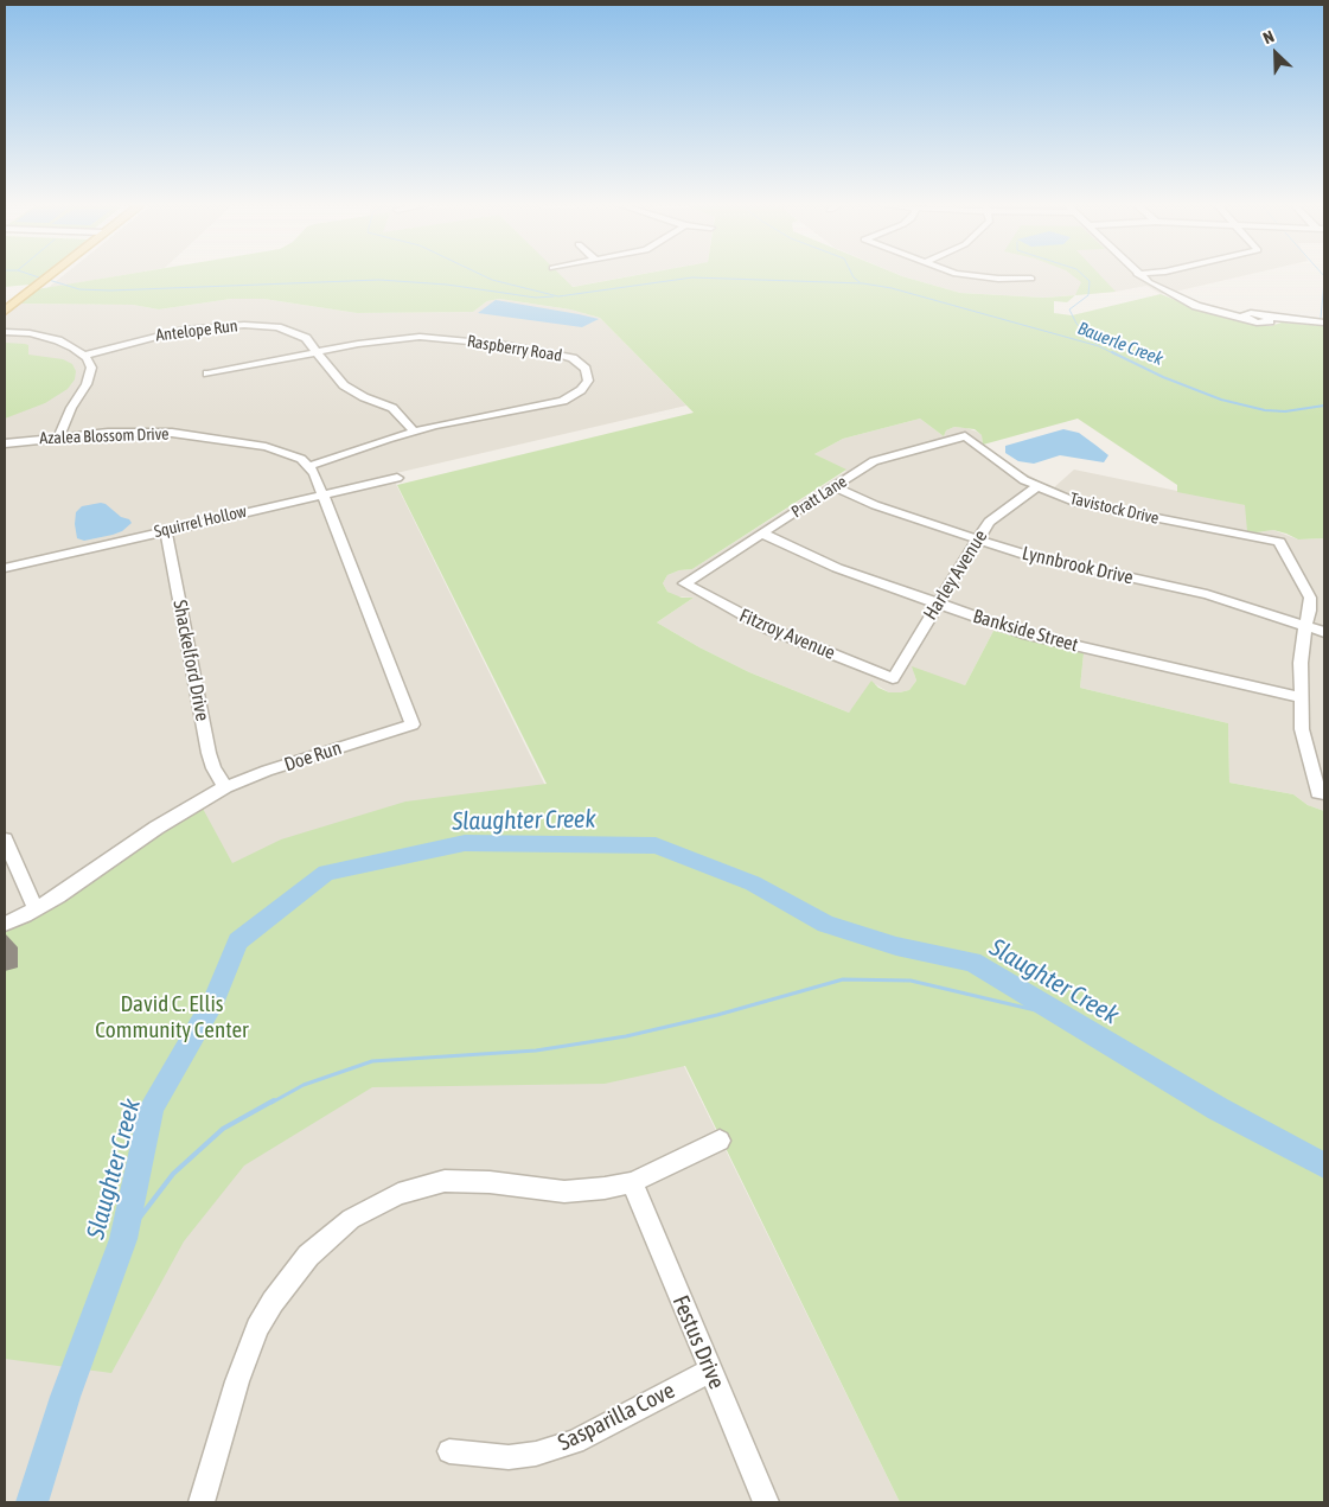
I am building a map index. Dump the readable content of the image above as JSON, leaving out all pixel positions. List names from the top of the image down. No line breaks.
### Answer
{"streets":{"street":["Antelope Run","Raspberry Road","Azalea Blossom Drive","Pratt Lane","Tavistock Drive","Squirrel Hollow","Lynnbrook Drive","Harley Avenue","Bankside Street","Fitzroy Avenue","Shackelford Drive","Doe Run","Festus Drive","Sasparilla Cove"]},"crossings":[["Antelope Run","Raspberry Road"],["Raspberry Road","Azalea Blossom Drive"],["Pratt Lane","Tavistock Drive"],["Pratt Lane","Lynnbrook Drive"],["Pratt Lane","Bankside Street"],["Pratt Lane","Fitzroy Avenue"],["Tavistock Drive","Lynnbrook Drive"],["Tavistock Drive","Harley Avenue"],["Squirrel Hollow","Shackelford Drive"],["Squirrel Hollow","Doe Run"],["Lynnbrook Drive","Harley Avenue"],["Harley Avenue","Bankside Street"],["Harley Avenue","Fitzroy Avenue"],["Shackelford Drive","Doe Run"],["Festus Drive","Sasparilla Cove"]],"water":["Bauerle Creek","Slaughter Creek"],"parks":["David C. Ellis Community Center"],"north":"top left"}
